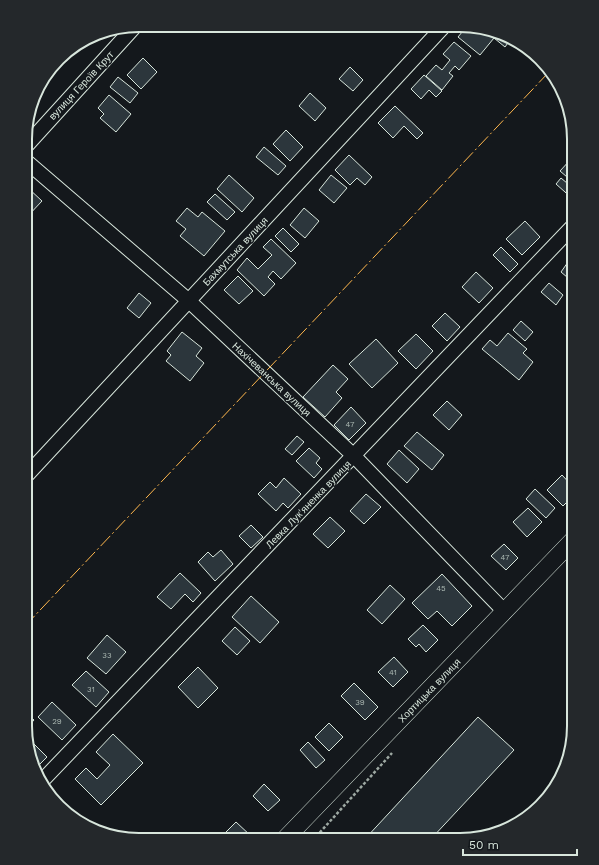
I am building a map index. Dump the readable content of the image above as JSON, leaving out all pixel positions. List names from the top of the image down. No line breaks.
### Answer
{"streets":{"street":["вулиця Героїв Крут","Бахмутська вулиця","Нахічеванська вулиця","Левка Лук'яненка вулиця","Хортицька вулиця"]},"crossings":[["Бахмутська вулиця","Нахічеванська вулиця"],["Нахічеванська вулиця","Левка Лук'яненка вулиця"],["Нахічеванська вулиця","Хортицька вулиця"]],"house_numbers":["47","47","45","33","41","31","39","29"],"scale_bar":"50 m"}
